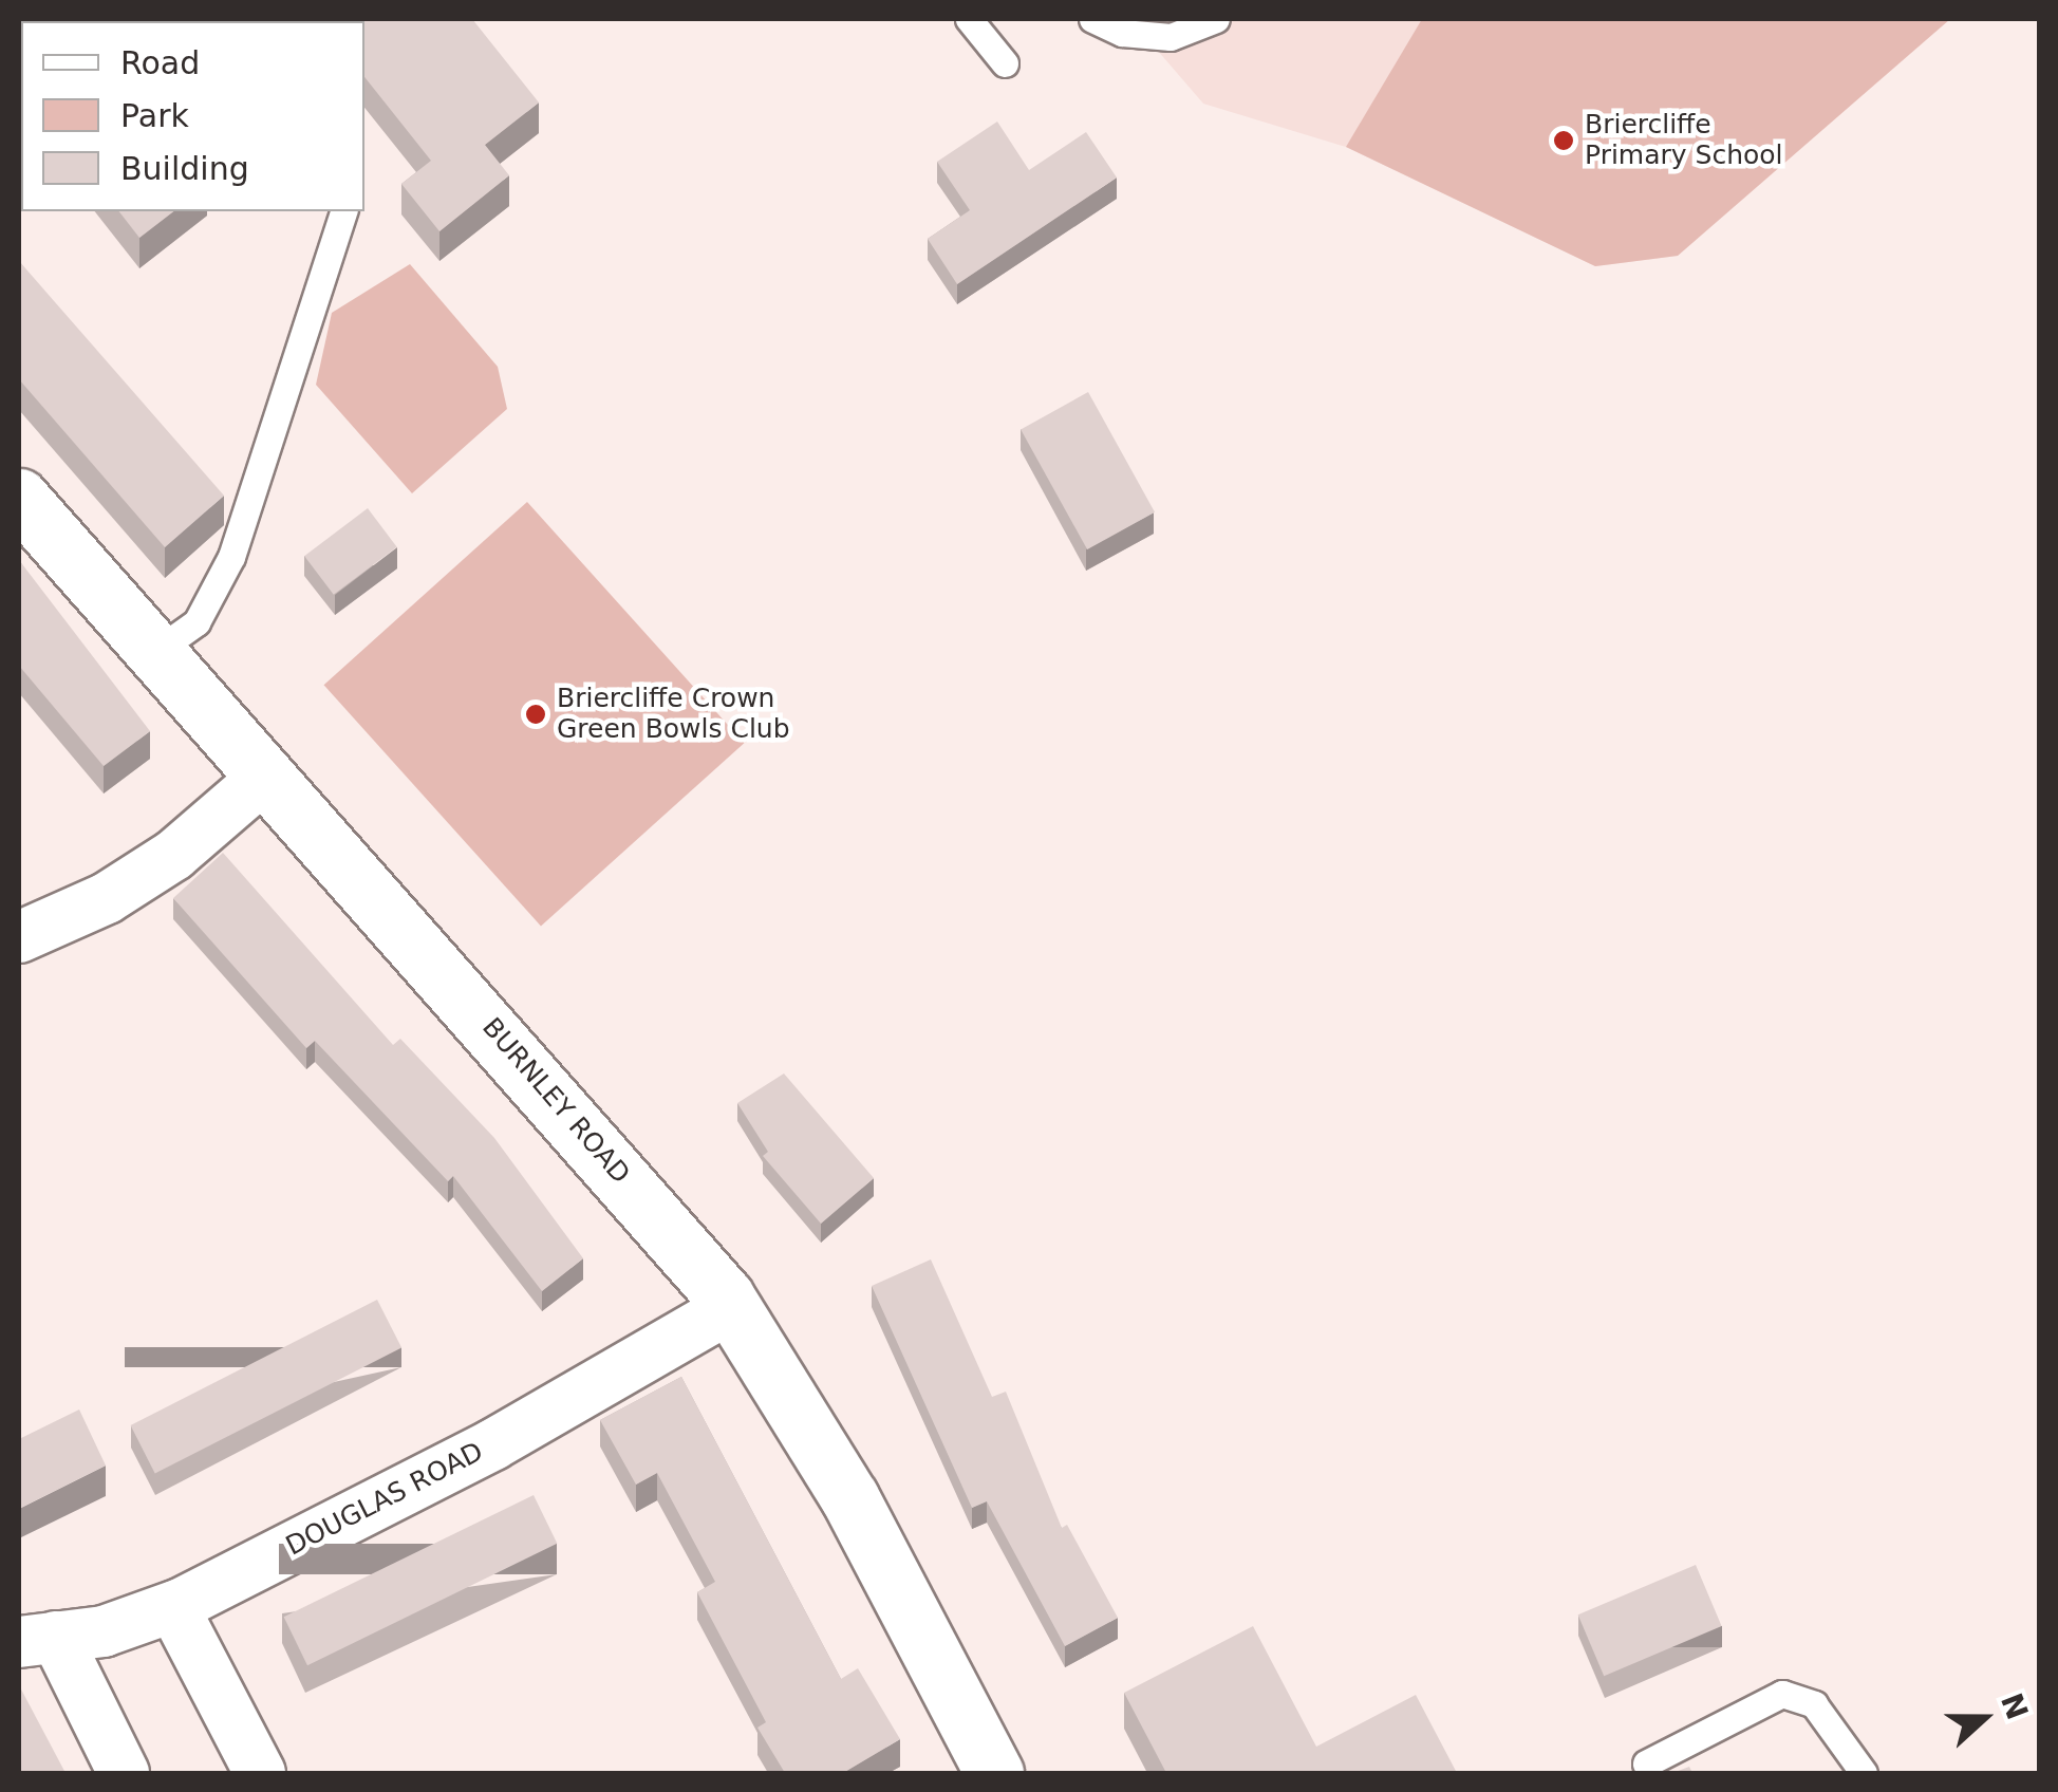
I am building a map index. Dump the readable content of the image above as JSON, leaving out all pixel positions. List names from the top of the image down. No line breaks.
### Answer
{"streets":{"street":["BURNLEY ROAD","DOUGLAS ROAD"]},"crossings":[["BURNLEY ROAD","DOUGLAS ROAD"]],"places":["Briercliffe Primary School","Briercliffe Crown Green Bowls Club"],"legend":["Road","Park","Building"],"north":"right"}
